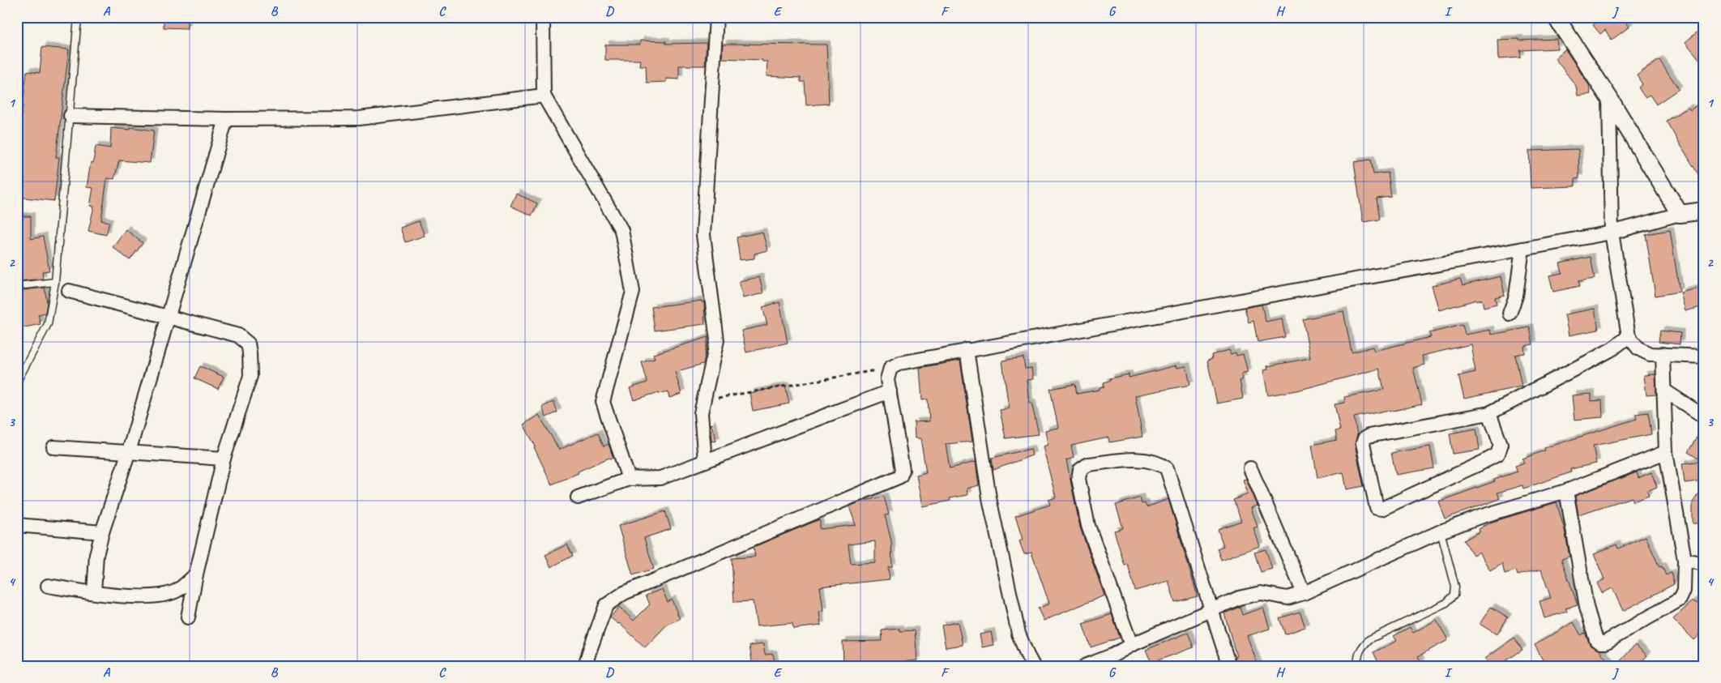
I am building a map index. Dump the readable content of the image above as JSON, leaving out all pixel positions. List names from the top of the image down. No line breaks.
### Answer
{"grid":{"columns":["A","B","C","D","E","F","G","H","I","J"],"rows":["1","2","3","4"]}}
